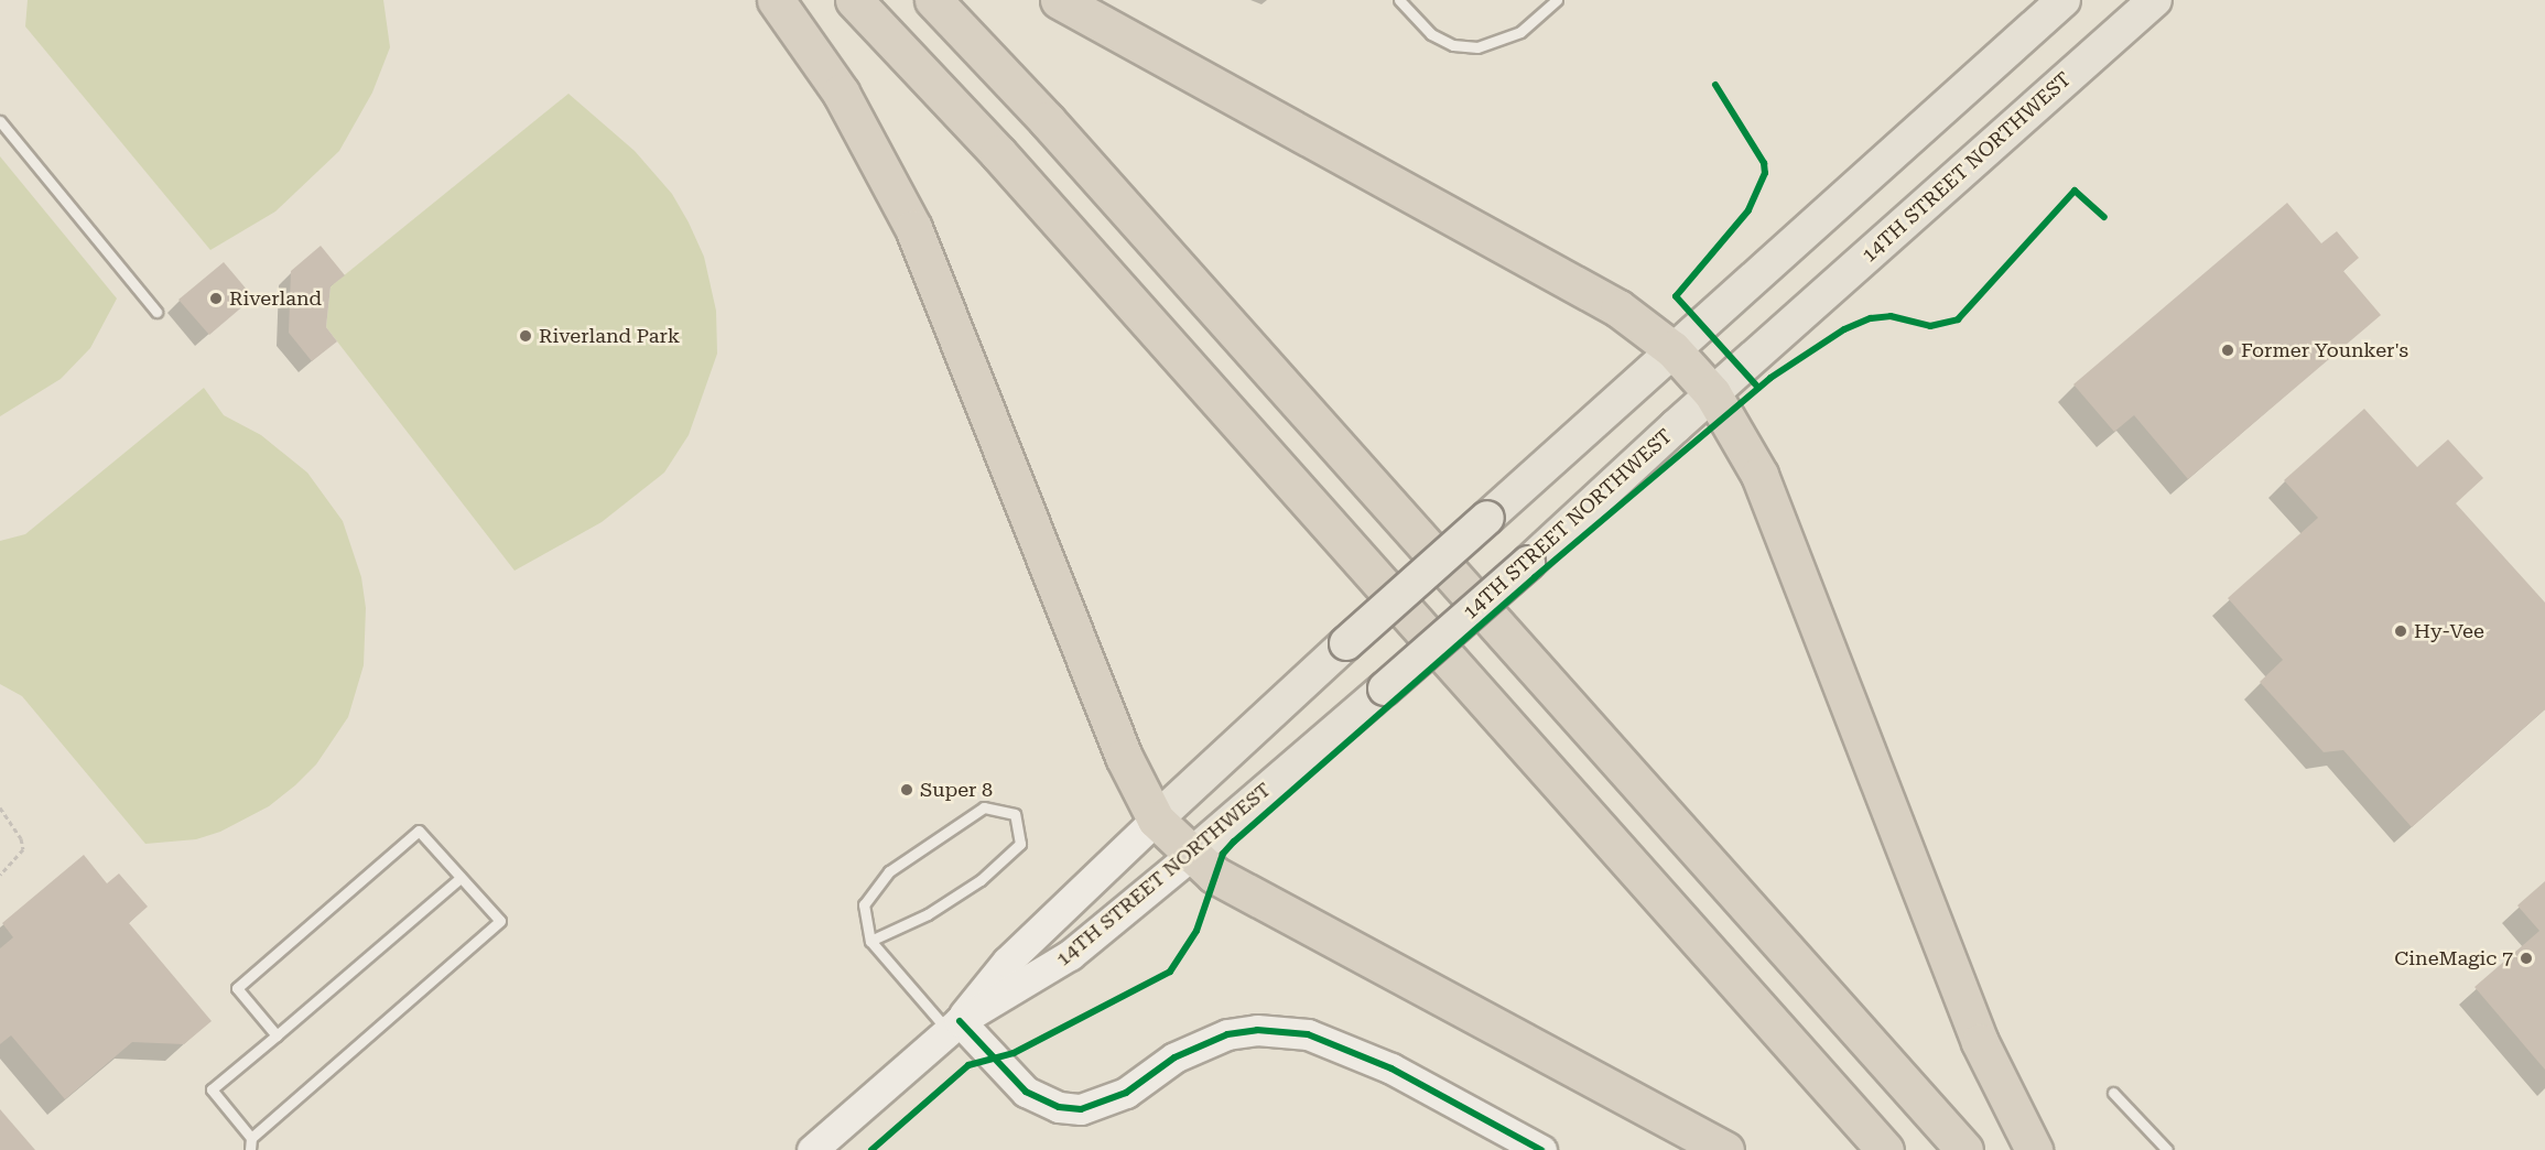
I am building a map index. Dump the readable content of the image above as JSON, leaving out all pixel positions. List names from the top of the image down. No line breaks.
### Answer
{"streets":{"main road":["14TH STREET NORTHWEST"]},"places":["Riverland","Riverland Park","Former Younker's","Hy-Vee","Super 8","CineMagic 7"]}
